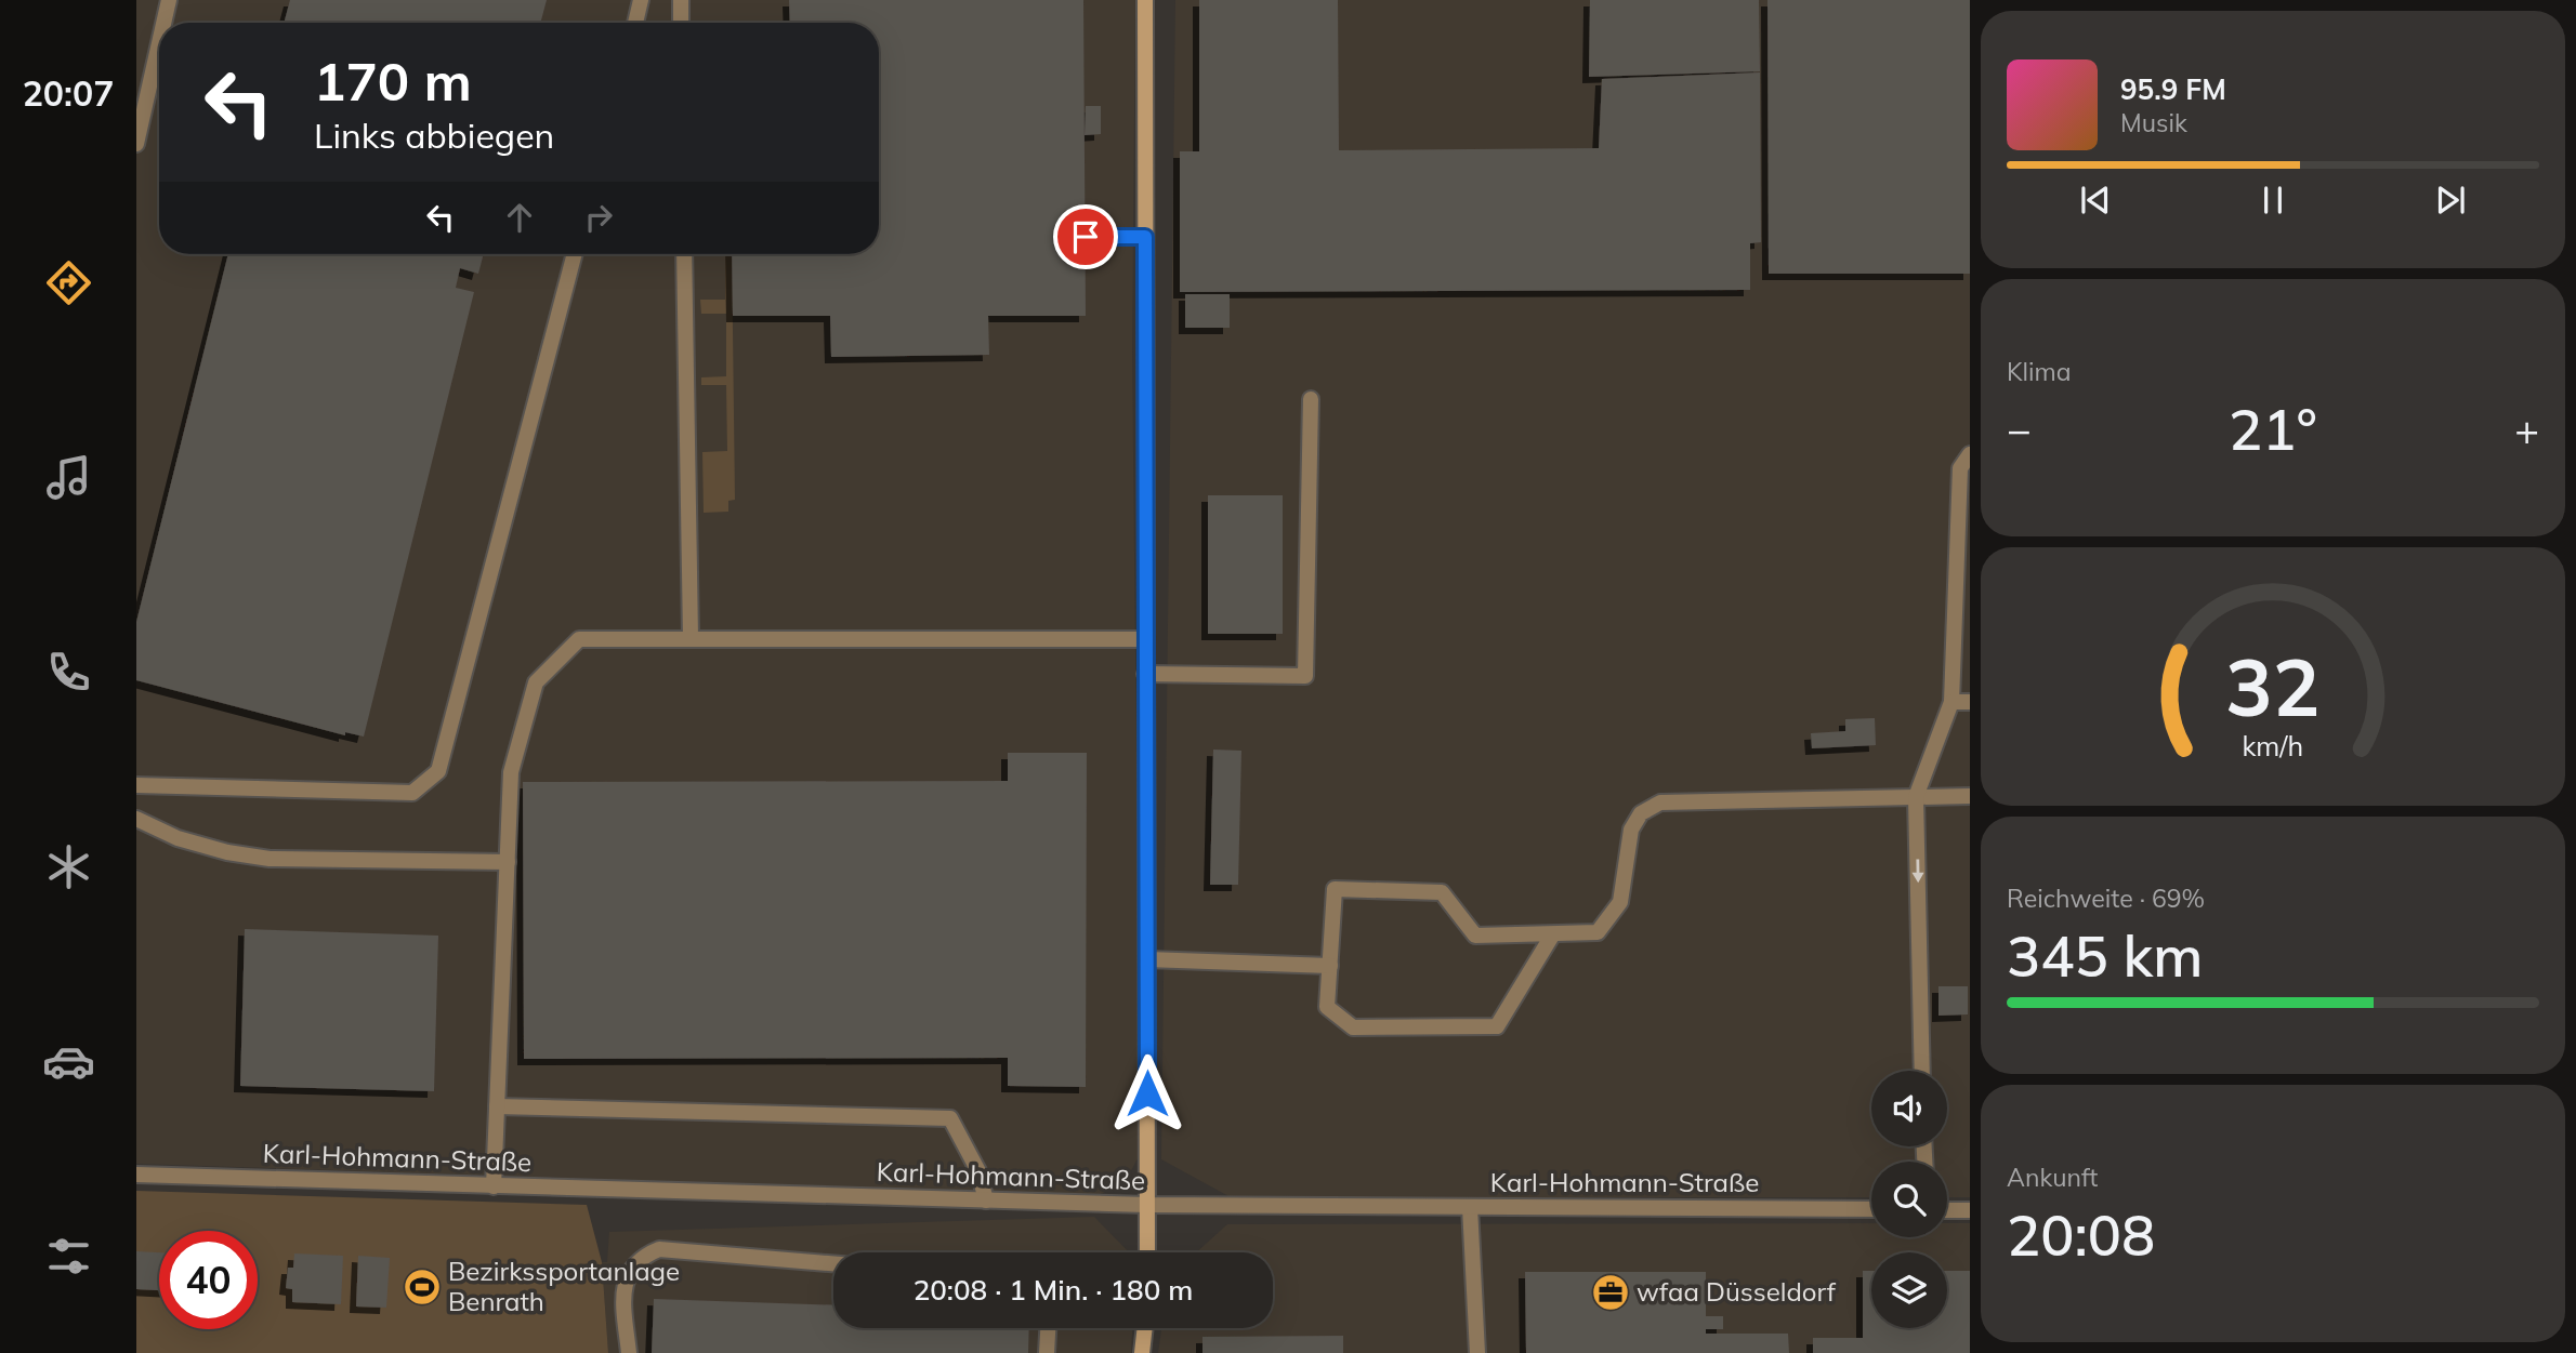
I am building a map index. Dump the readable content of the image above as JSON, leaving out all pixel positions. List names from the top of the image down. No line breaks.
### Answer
{"streets":{"street":["Karl-Hohmann-Straße"]},"places":{"sports":["Bezirkssportanlage Benrath"],"office":["wfaa Düsseldorf"]},"page":{"tabs":"20:07","turn":["170 m","Links abbiegen"],"song":["95.9 FM","Musik"],"tile":["Klima",["Reichweite · 69%","345 km"],["Ankunft","20:08"]],"heat":["−","21°","+"],"limit":"40","trip":"20:08 · 1 Min. · 180 m","gauge":["32","km/h"]}}
